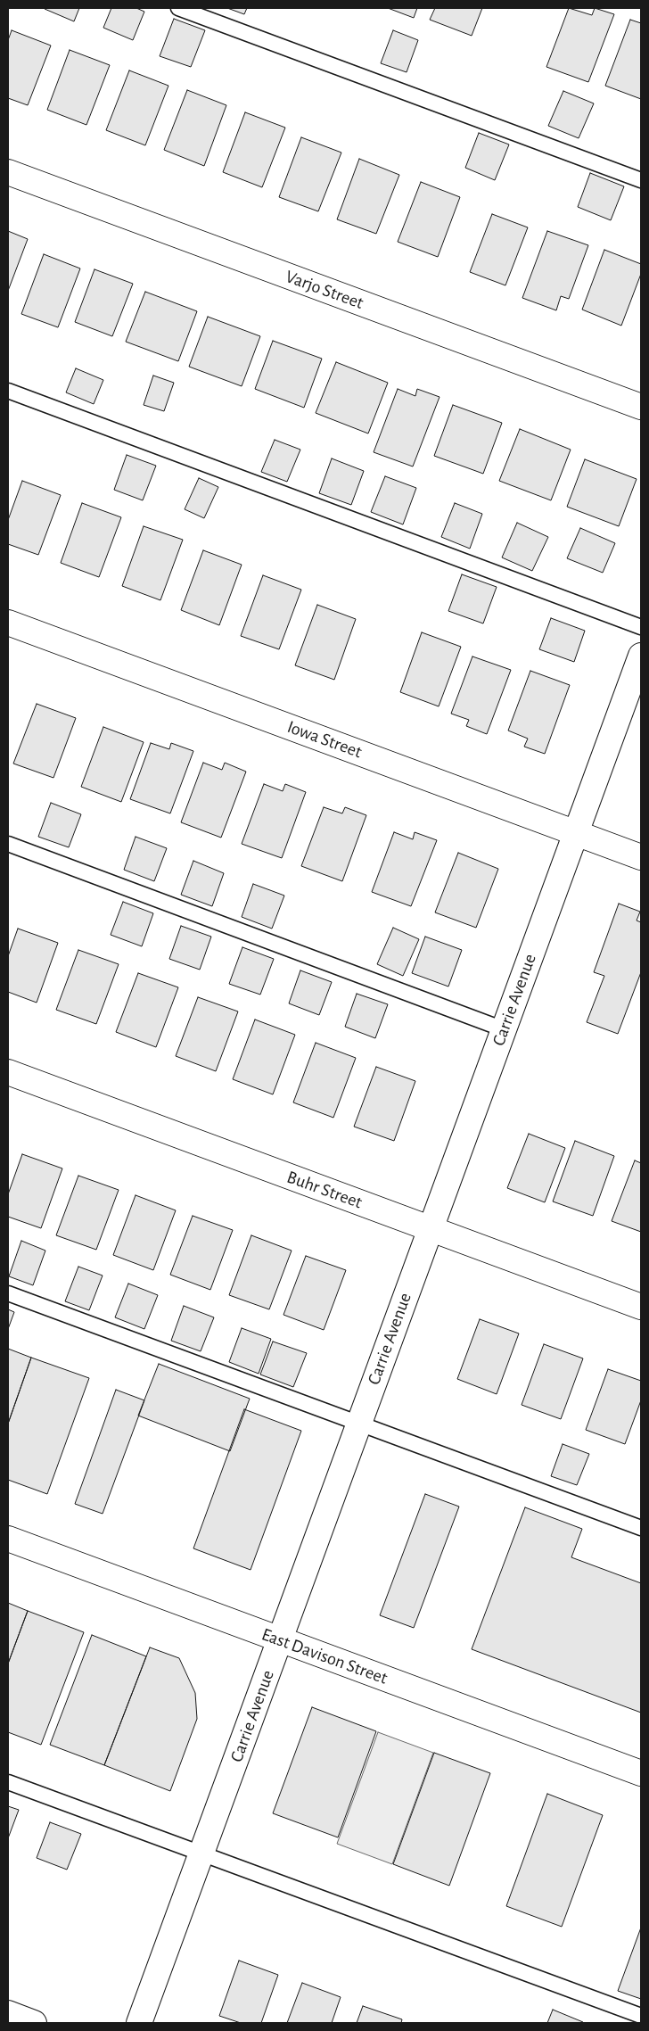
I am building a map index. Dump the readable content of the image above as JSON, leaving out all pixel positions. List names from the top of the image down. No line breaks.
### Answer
{"streets":{"street":["Varjo Street","Iowa Street","Carrie Avenue","Buhr Street","East Davison Street"]},"crossings":[["Iowa Street","Carrie Avenue"],["Carrie Avenue","Buhr Street"],["Carrie Avenue","East Davison Street"]]}
